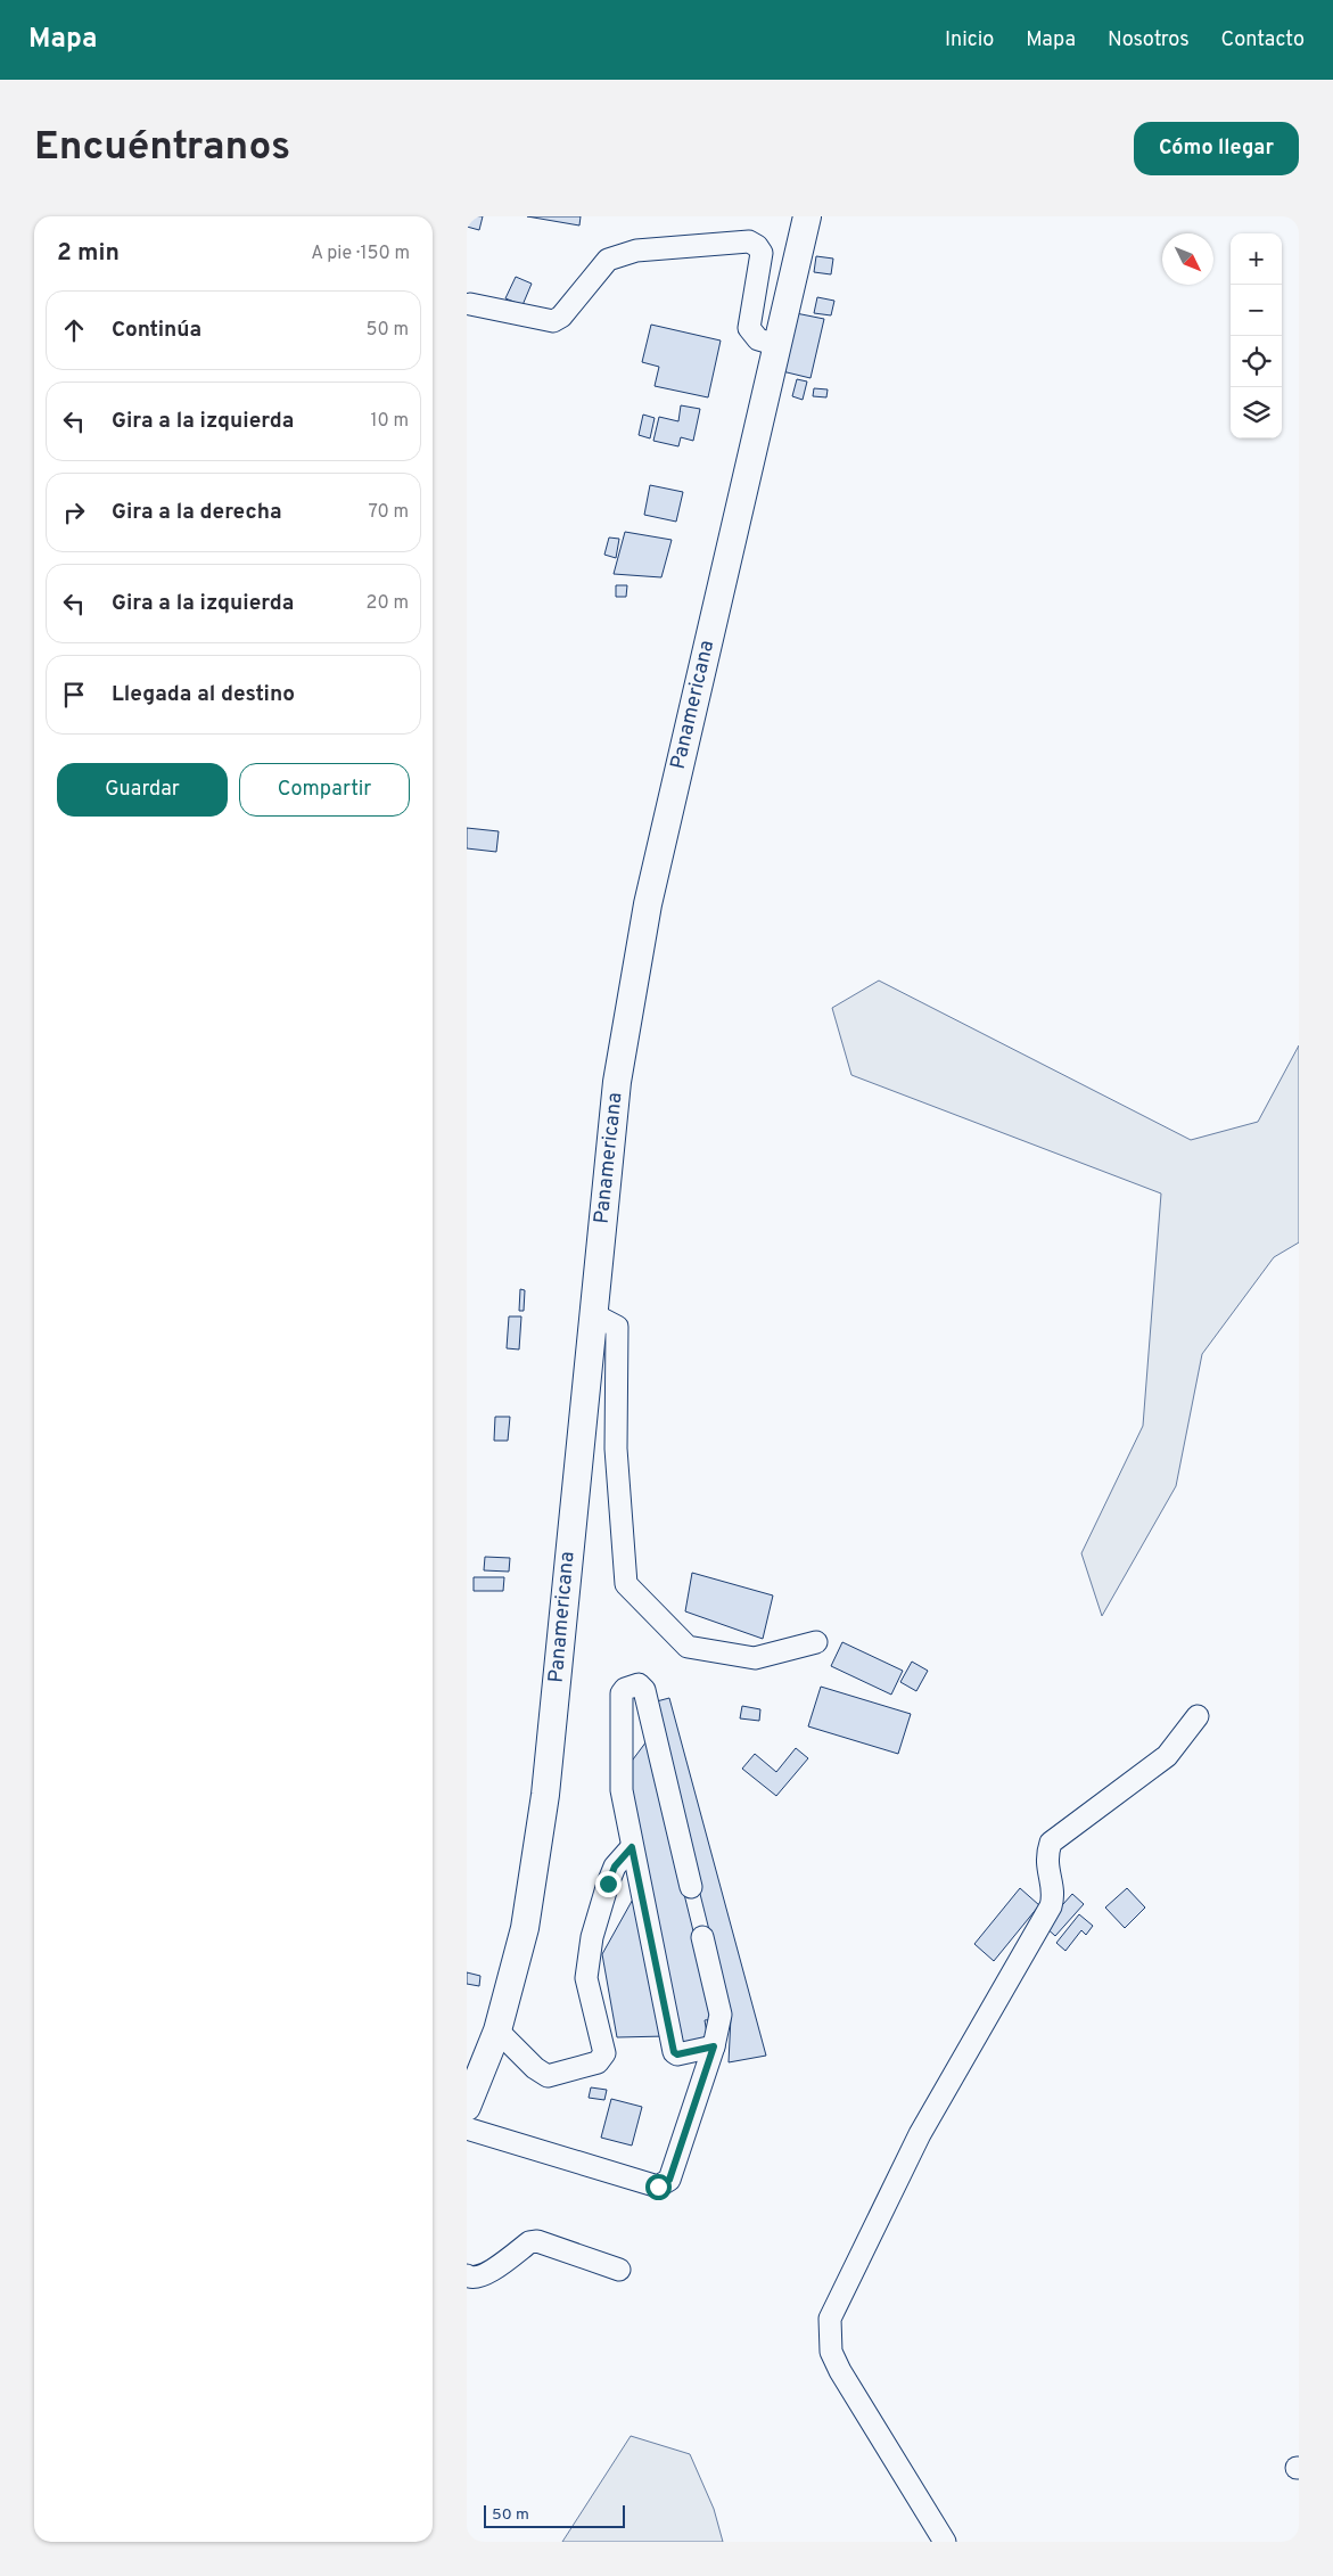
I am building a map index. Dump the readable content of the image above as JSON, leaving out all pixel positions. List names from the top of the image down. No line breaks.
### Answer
{"streets":{"main road":["Panamericana"]},"scale_bar":"50 m","north":"bottom right","page":{"header":"Mapa","nav":["Inicio","Mapa","Nosotros","Contacto"],"buttons":["Cómo llegar",["Guardar","Compartir"]],"title":"Encuéntranos","heading":["2 min","A pie · 150 m"],"map_buttons":["+","−"],"list":[["Continúa","50 m"],["Gira a la izquierda","10 m"],["Gira a la derecha","70 m"],["Gira a la izquierda","20 m"],"Llegada al destino"],"scale":"50 m"}}
